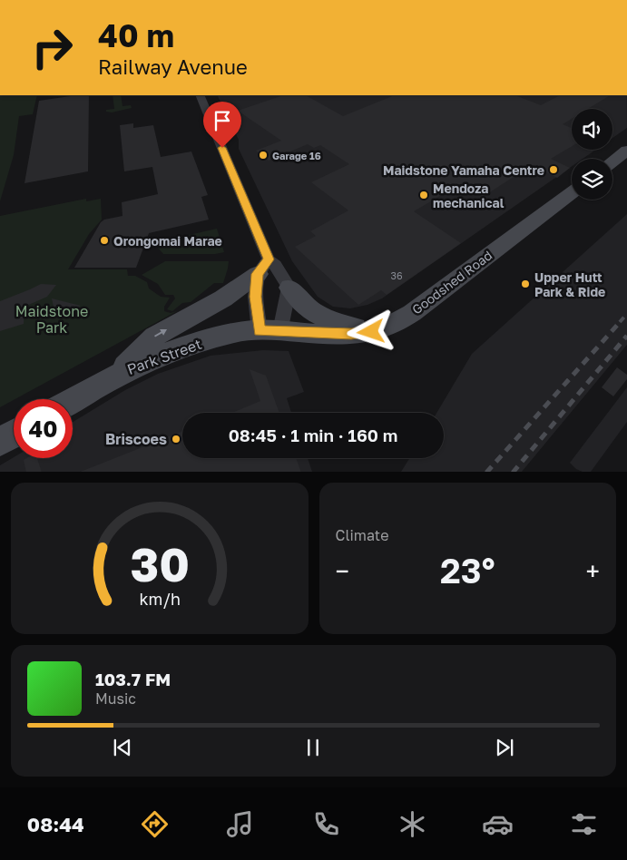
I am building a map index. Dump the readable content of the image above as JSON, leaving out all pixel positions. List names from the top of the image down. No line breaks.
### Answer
{"streets":{"street":["Goodshed Road","Park Street"]},"crossings":[["Goodshed Road","Park Street"]],"parks":["Maidstone Park"],"places":["Garage 16","Maidstone Yamaha Centre","Mendoza mechanical","Orongomai Marae","Upper Hutt Park & Ride","Briscoes"],"house_numbers":["36"],"page":{"turn":["40 m","Railway Avenue"],"limit":"40","trip":"08:45 · 1 min · 160 m","tile":"Climate","heat":["−","23°","+"],"song":["103.7 FM","Music"],"tabs":"08:44","gauge":["30","km/h"]}}
